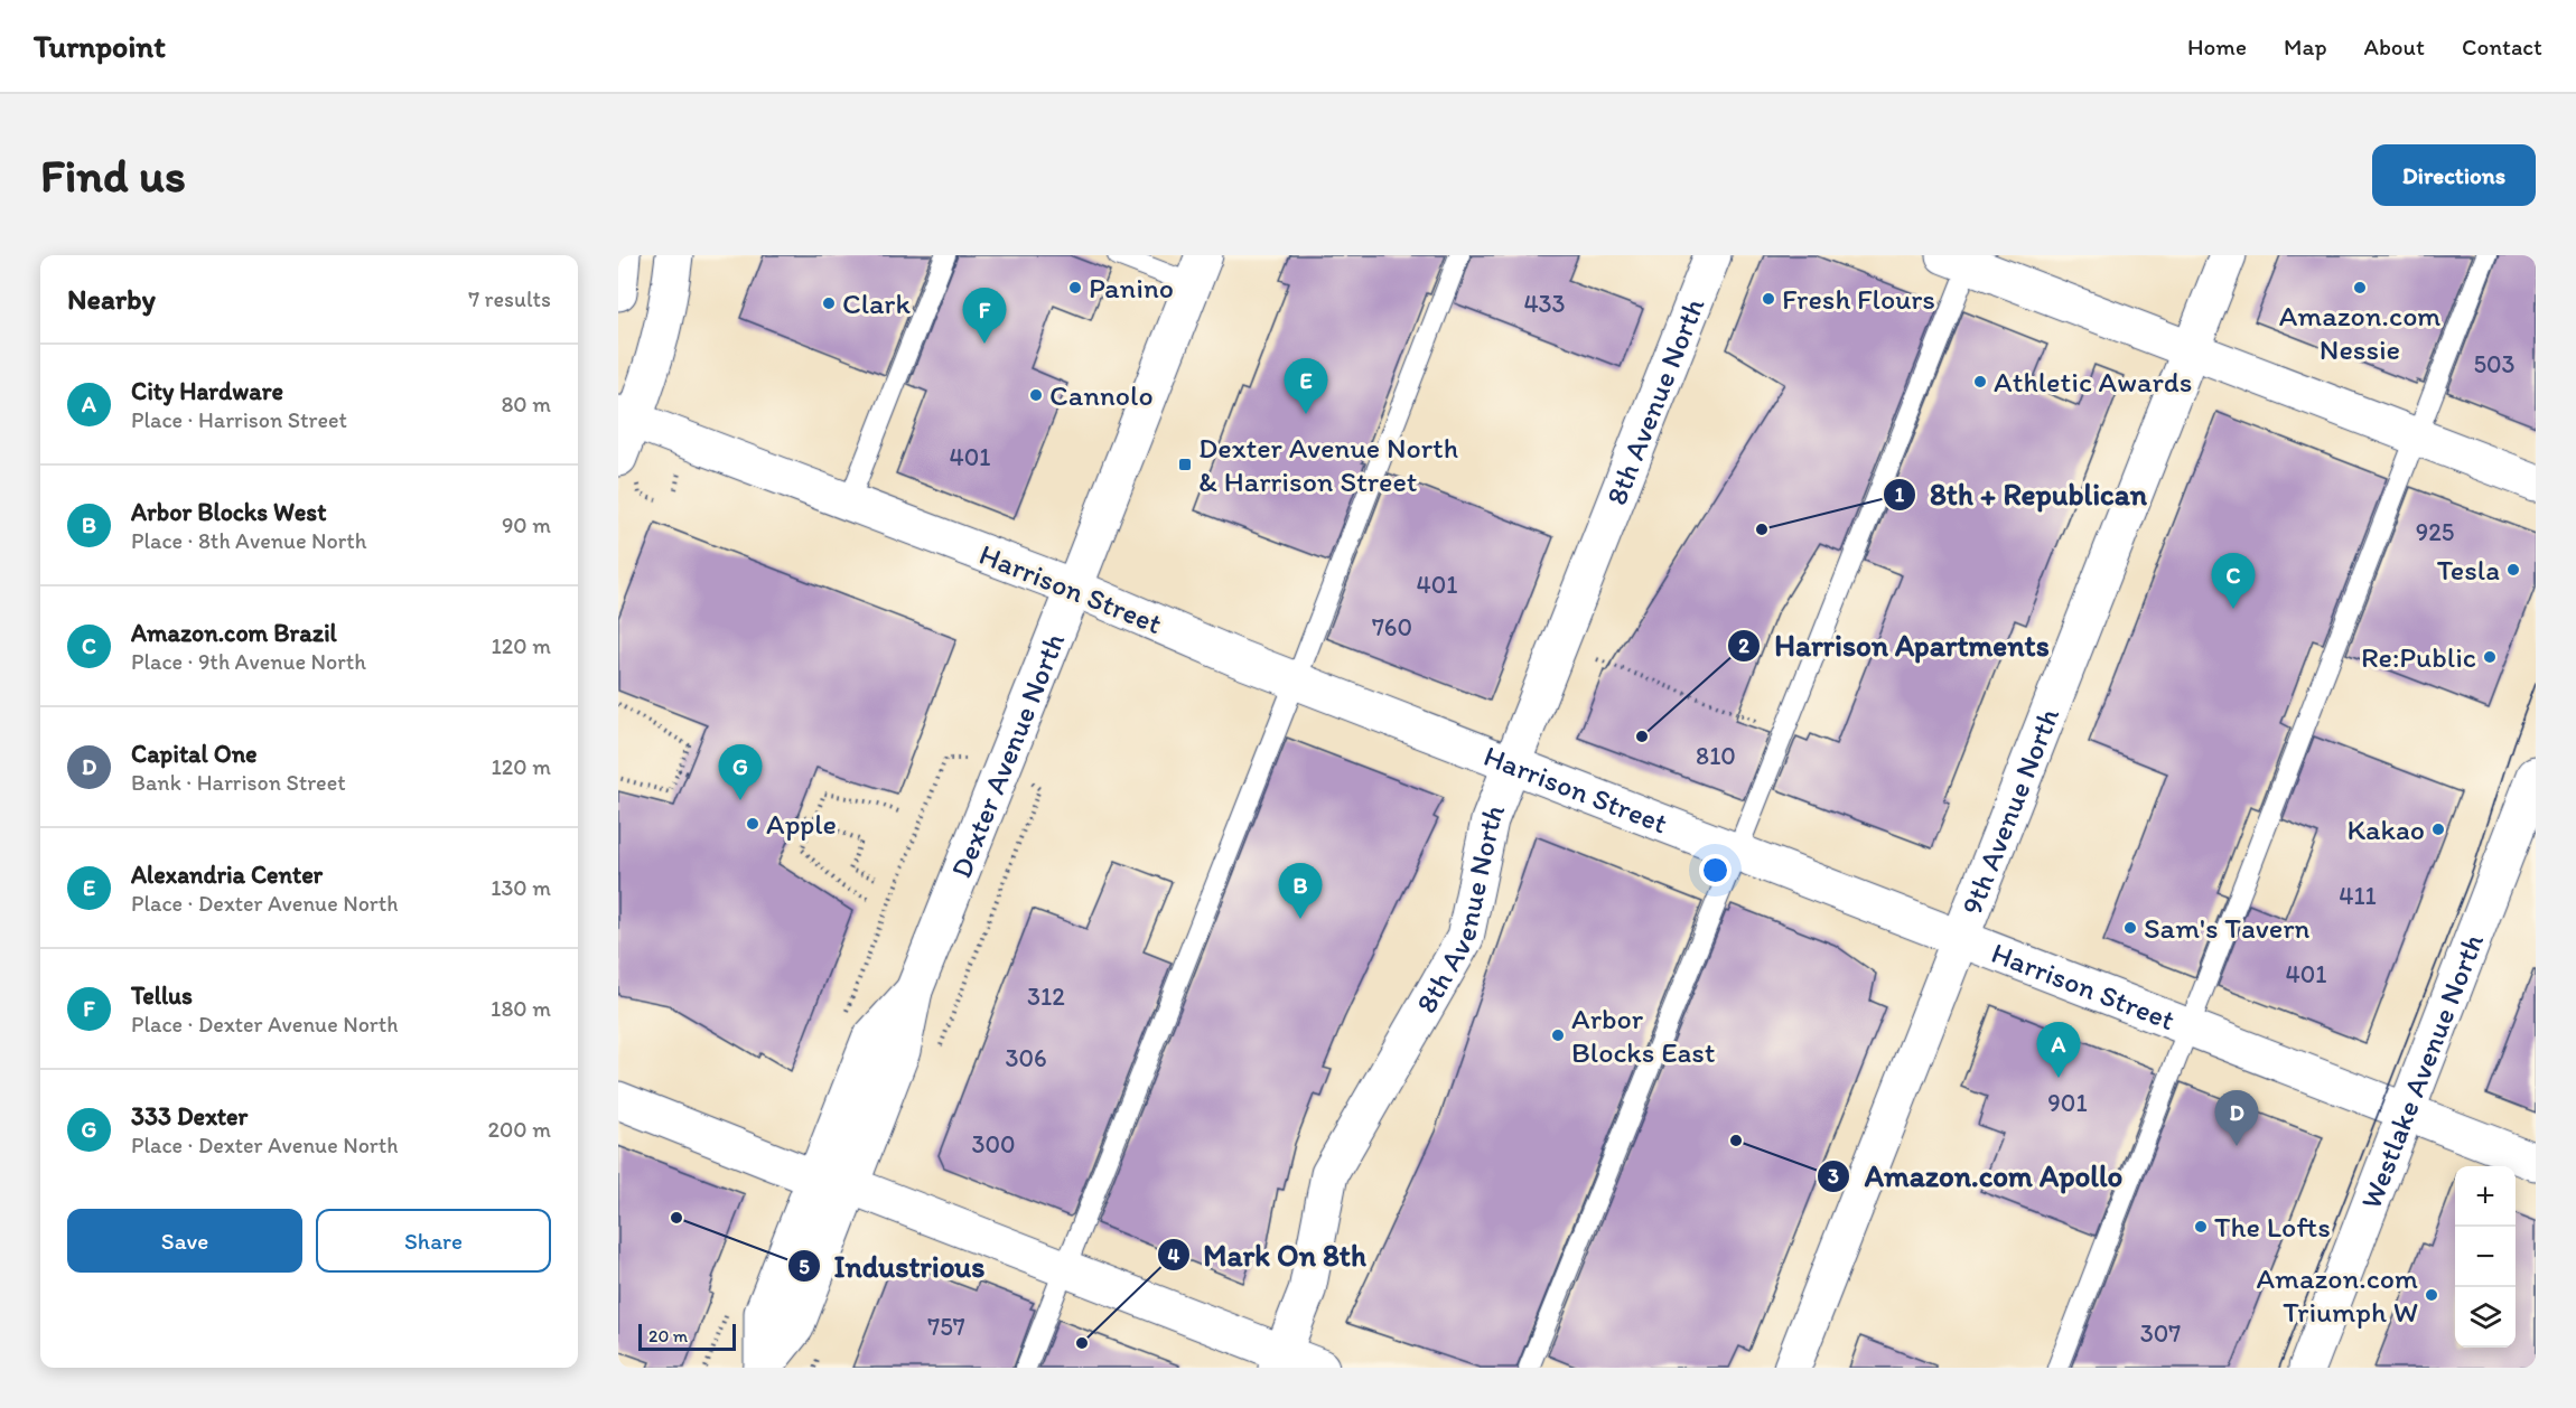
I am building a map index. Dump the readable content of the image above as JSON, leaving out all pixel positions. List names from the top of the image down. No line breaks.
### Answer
{"streets":{"main road":["8th Avenue North","Harrison Street","Dexter Avenue North","9th Avenue North","Westlake Avenue North"]},"crossings":[["8th Avenue North","Harrison Street"],["Harrison Street","Dexter Avenue North"],["Harrison Street","9th Avenue North"],["Harrison Street","Westlake Avenue North"]],"places":{"other":["Panino","Amazon.com Nessie","Fresh Flours","Clark","Athletic Awards","Cannolo","8th + Republican","Tesla","Re:Public","Harrison Apartments","Apple","Kakao","Sam's Tavern","Arbor Blocks East","Amazon.com Apollo","Industrious","The Lofts","Amazon.com Triumph W","Mark On 8th"],"transit":["Dexter Avenue North & Harrison Street"]},"house_numbers":["433","503","401","925","401","760","810","411","401","312","306","901","300","757","307"],"scale_bar":"20 m","page":{"header":"Turnpoint","nav":["Home","Map","About","Contact"],"buttons":["Directions",["Save","Share"]],"title":"Find us","heading":["Nearby","7 results"],"pins":["F","E","C","G","B","A","D"],"list":[{"mark":"A","name":"City Hardware","note":"Place · Harrison Street","value":"80 m"},{"mark":"B","name":"Arbor Blocks West","note":"Place · 8th Avenue North","value":"90 m"},{"mark":"C","name":"Amazon.com Brazil","note":"Place · 9th Avenue North","value":"120 m"},{"mark":"D","name":"Capital One","note":"Bank · Harrison Street","value":"120 m"},{"mark":"E","name":"Alexandria Center","note":"Place · Dexter Avenue North","value":"130 m"},{"mark":"F","name":"Tellus","note":"Place · Dexter Avenue North","value":"180 m"},{"mark":"G","name":"333 Dexter","note":"Place · Dexter Avenue North","value":"200 m"}],"map_buttons":["+","−"],"scale":"20 m"}}
